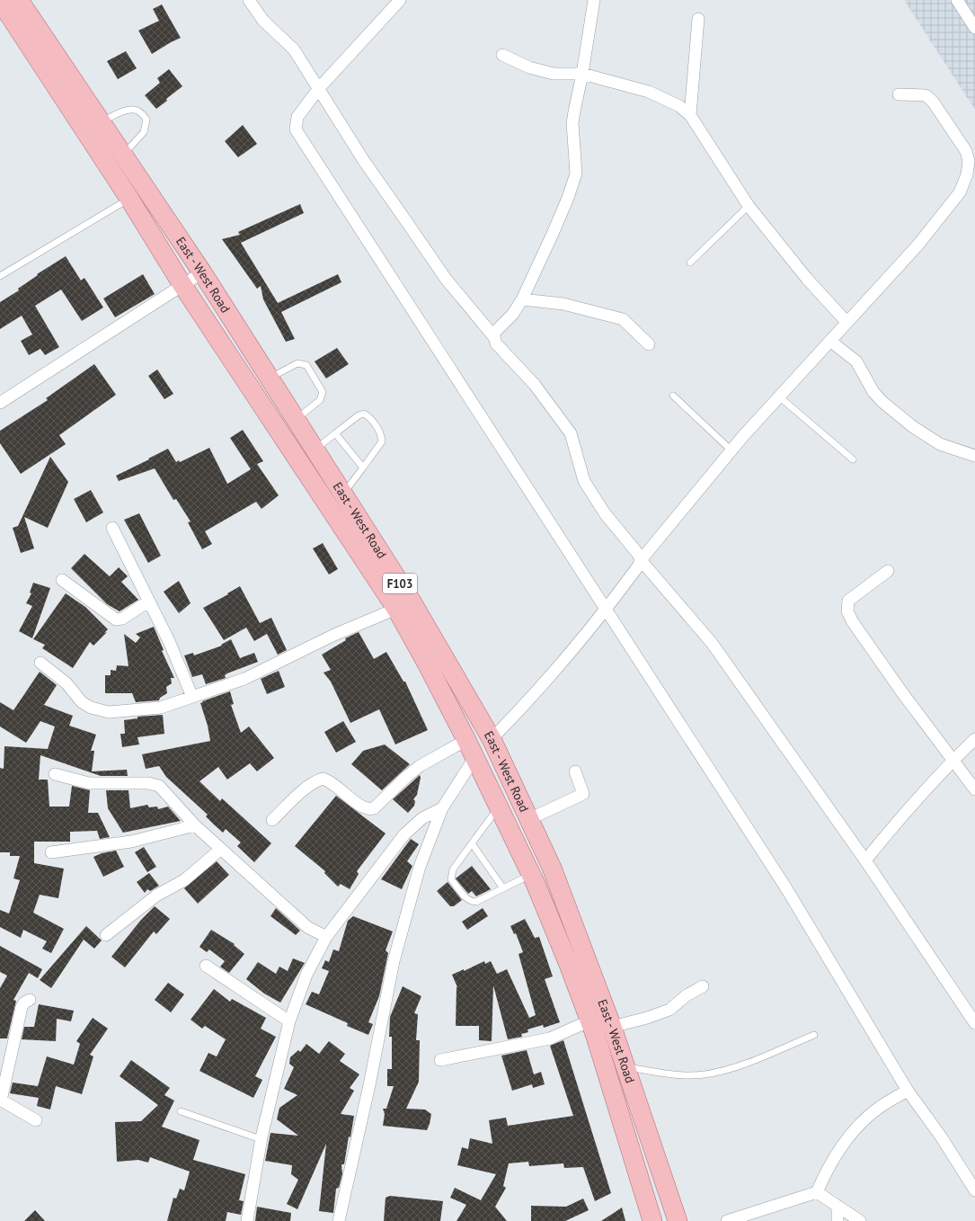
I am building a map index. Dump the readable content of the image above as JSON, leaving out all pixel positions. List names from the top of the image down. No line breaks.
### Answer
{"streets":{"main road":["East - West Road","F103"]}}
